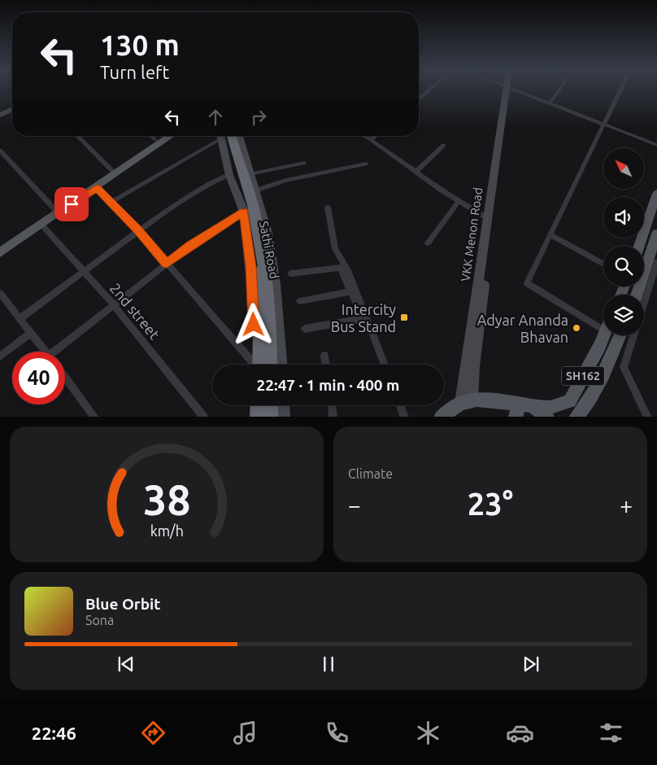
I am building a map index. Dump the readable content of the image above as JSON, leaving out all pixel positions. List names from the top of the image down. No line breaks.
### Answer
{"streets":{"main road":["SH162"],"street":["VKK Menon Road","Sathi Road","2nd street"]},"crossings":[["VKK Menon Road","SH162"]],"places":{"transit":["Intercity Bus Stand"],"other":["Adyar Ananda Bhavan"]},"north":"top left","page":{"turn":["130 m","Turn left"],"limit":"40","trip":"22:47 · 1 min · 400 m","tile":"Climate","heat":["−","23°","+"],"song":["Blue Orbit","Sona"],"tabs":"22:46","gauge":["38","km/h"]}}
